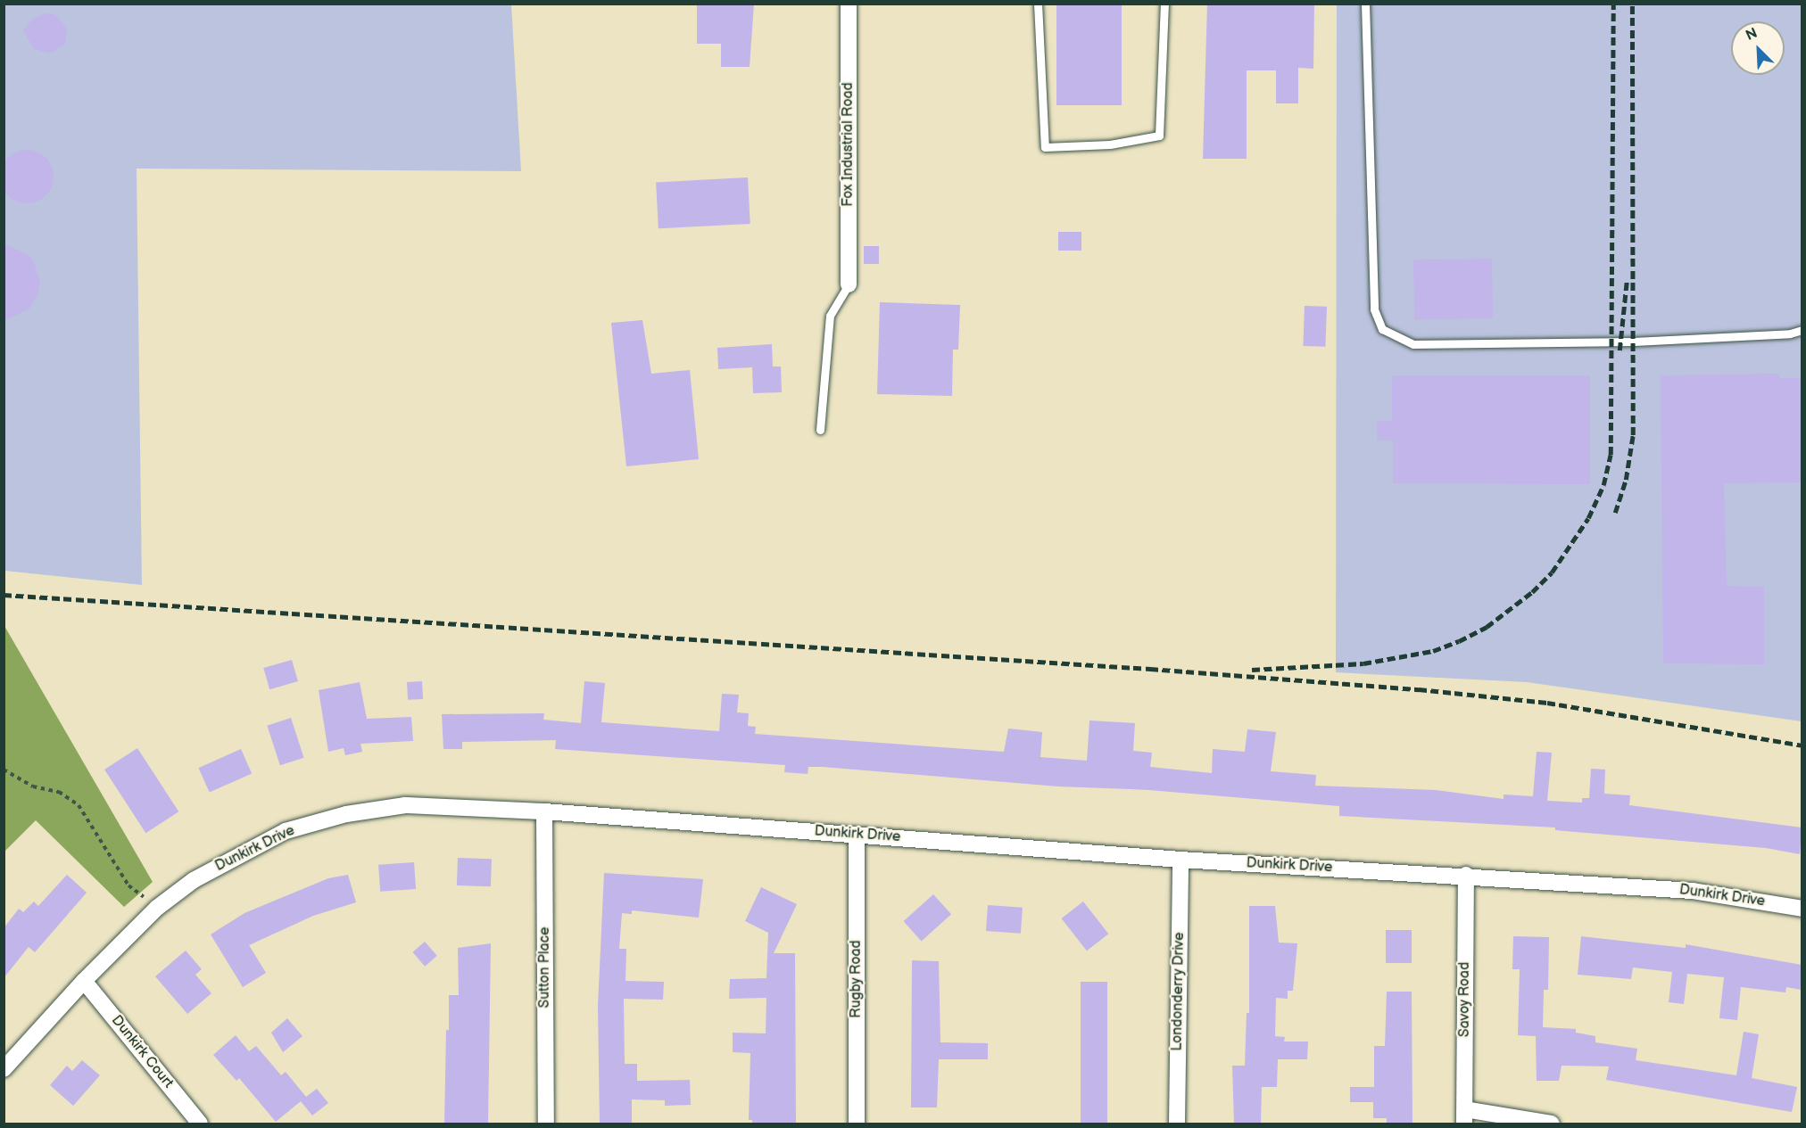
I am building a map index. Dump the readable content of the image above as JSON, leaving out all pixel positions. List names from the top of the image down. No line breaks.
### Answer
{"streets":{"street":["Fox Industrial Road","Dunkirk Drive","Sutton Place","Rugby Road","Londonderry Drive","Savoy Road","Dunkirk Court"]},"crossings":[["Dunkirk Drive","Sutton Place"],["Dunkirk Drive","Rugby Road"],["Dunkirk Drive","Londonderry Drive"],["Dunkirk Drive","Savoy Road"],["Dunkirk Drive","Dunkirk Court"]],"north":"top left"}
